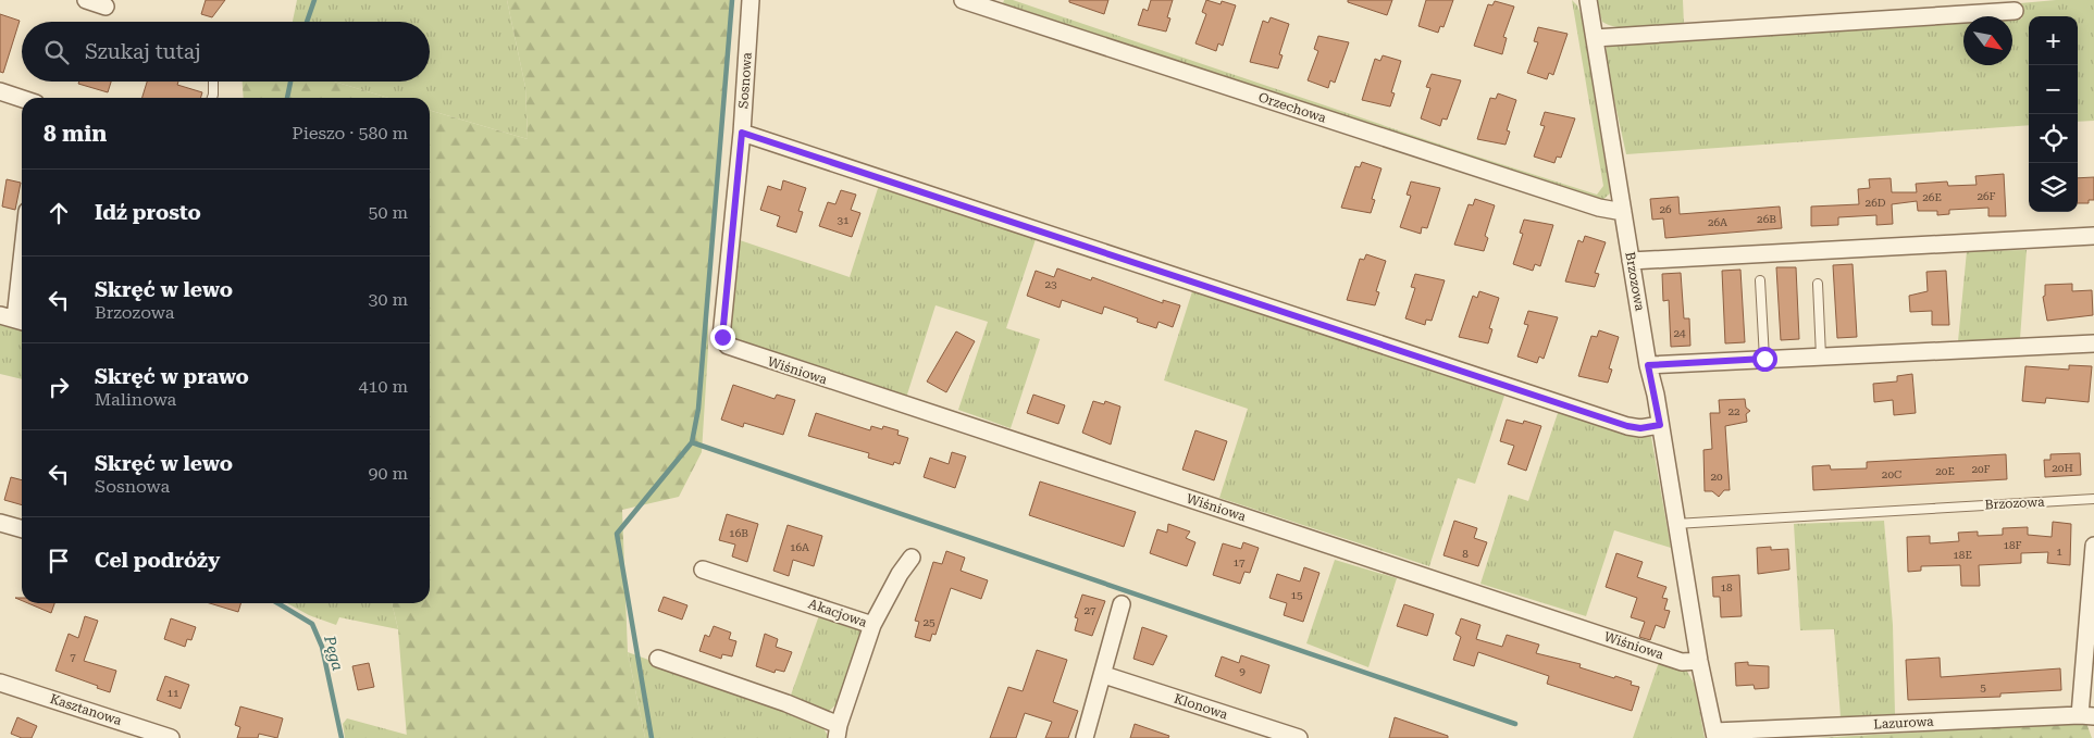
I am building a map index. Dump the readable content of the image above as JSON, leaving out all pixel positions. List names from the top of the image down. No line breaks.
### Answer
{"streets":{"street":["Sosnowa","Orzechowa","Brzozowa","Wiśniowa","Akacjowa","Klonowa","Kasztanowa","Lazurowa"]},"crossings":[["Sosnowa","Wiśniowa"],["Orzechowa","Brzozowa"],["Brzozowa","Wiśniowa"],["Brzozowa","Lazurowa"]],"water":["Pęga"],"house_numbers":["26F","26E","26D","26","26B","31","26A","23","24","22","20H","20F","20E","20C","20","16B","18F","16A","1","8","18E","17","18","15","27","25","7","9","5","11"],"north":"bottom right","page":{"map_buttons":["+","−"],"search":"Szukaj tutaj","heading":["8 min","Pieszo · 580 m"],"list":[["Idź prosto","50 m"],["Skręć w lewo","Brzozowa","30 m"],["Skręć w prawo","Malinowa","410 m"],["Skręć w lewo","Sosnowa","90 m"],"Cel podróży"]}}
